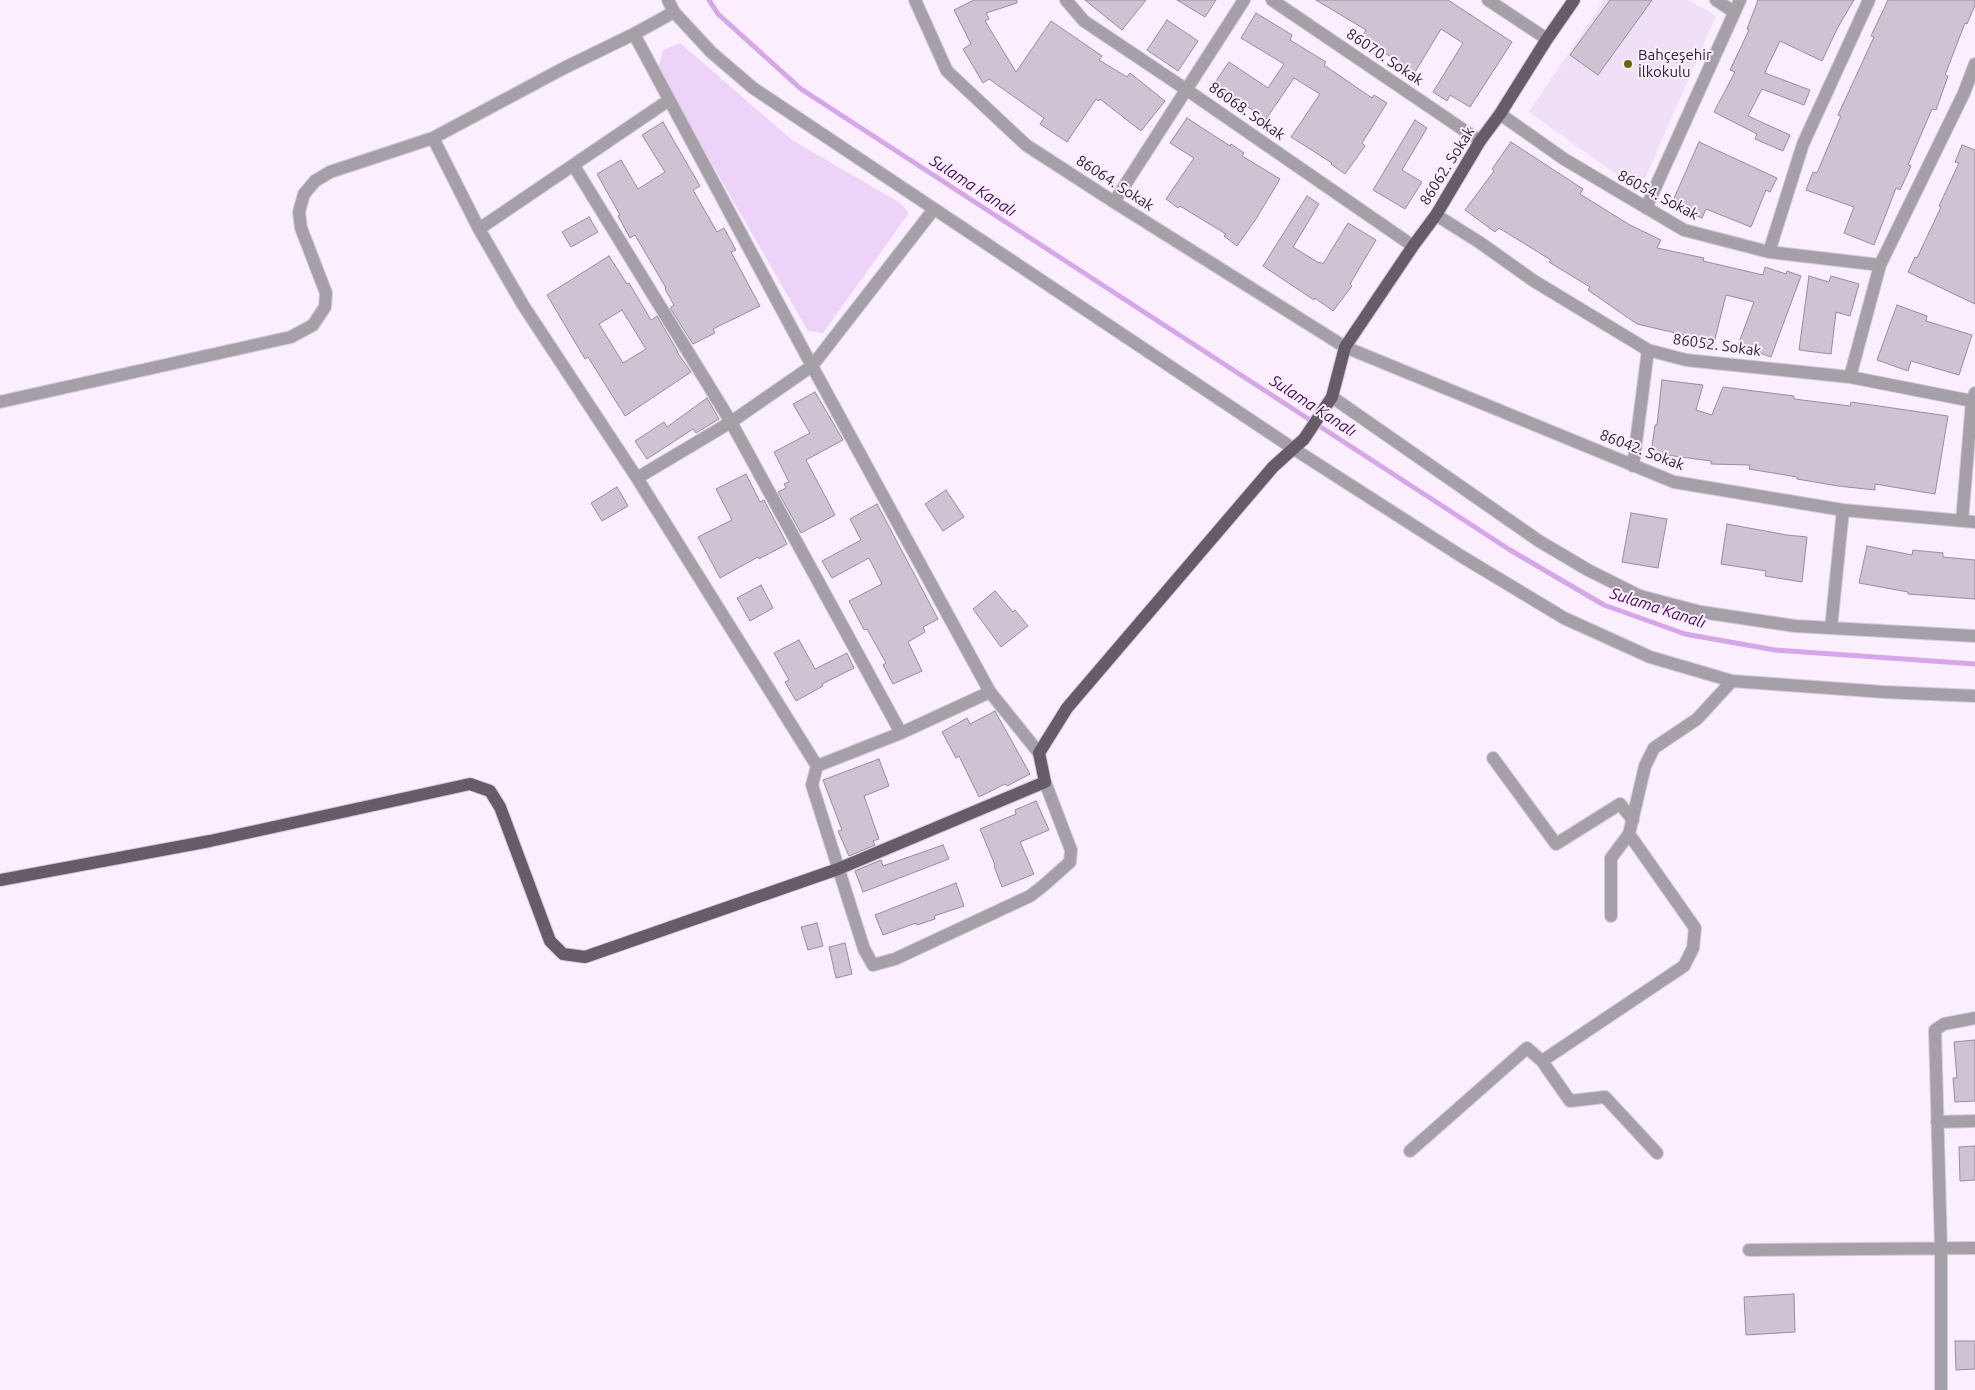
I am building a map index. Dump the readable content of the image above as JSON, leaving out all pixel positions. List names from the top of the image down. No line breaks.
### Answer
{"streets":{"main road":["86062. Sokak"],"street":["86070. Sokak","86068. Sokak","86064. Sokak","86054. Sokak","86052. Sokak","86042. Sokak"]},"crossings":[["86070. Sokak","86062. Sokak"],["86068. Sokak","86062. Sokak"],["86062. Sokak","86064. Sokak"],["86062. Sokak","86054. Sokak"],["86062. Sokak","86052. Sokak"],["86062. Sokak","86042. Sokak"],["86064. Sokak","86042. Sokak"]],"water":["Sulama Kanalı"],"places":["Bahçeşehir İlkokulu"]}
